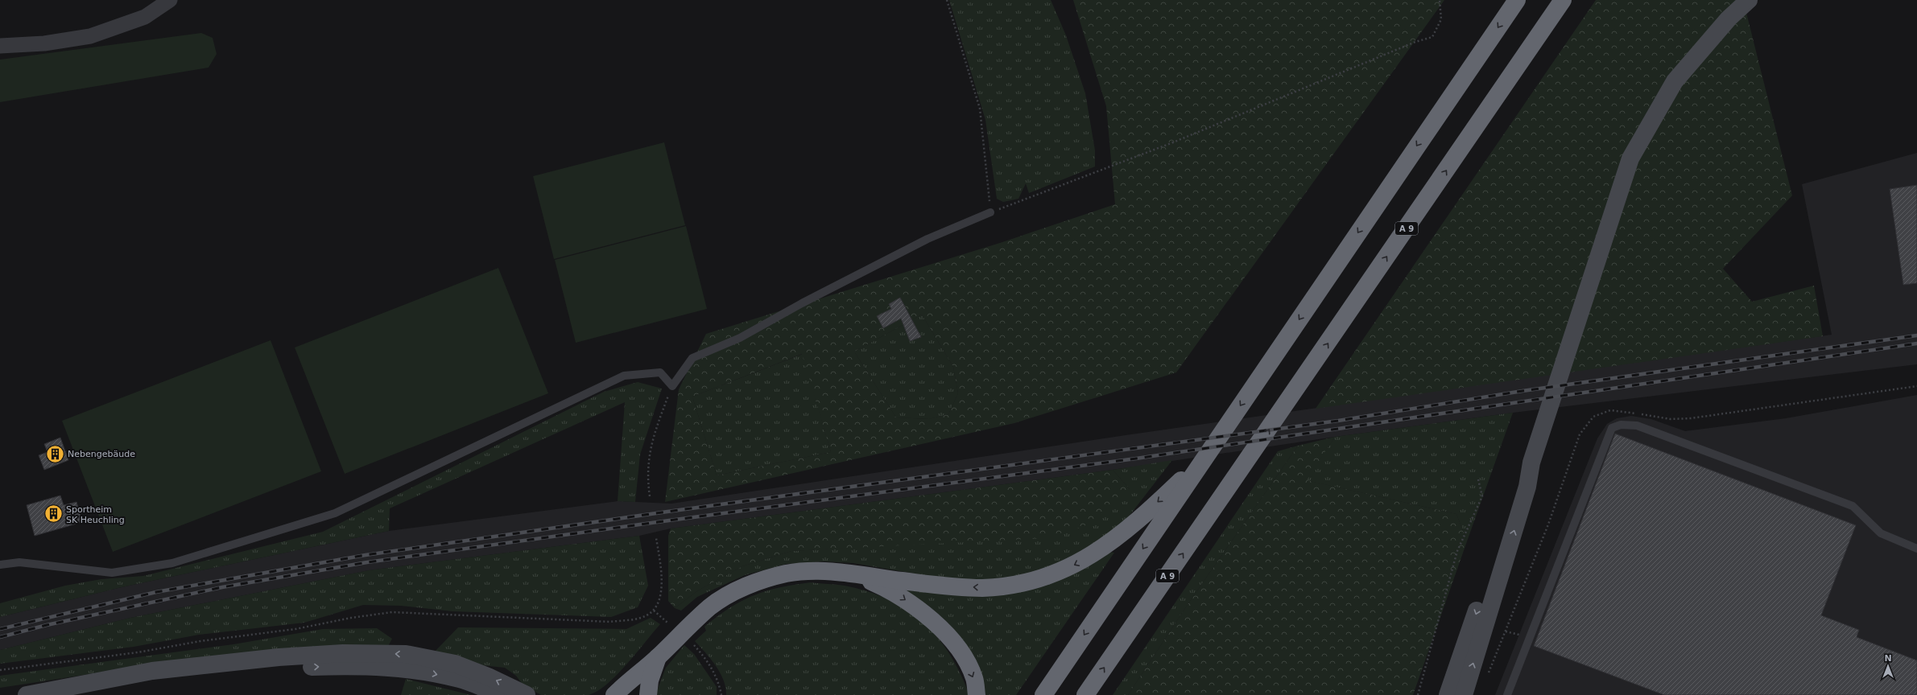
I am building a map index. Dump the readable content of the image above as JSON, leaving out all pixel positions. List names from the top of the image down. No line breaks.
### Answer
{"streets":{"highway":["A 9"]},"places":{"building":["Nebengebäude","Sportheim SK Heuchling"]},"north":"top"}
